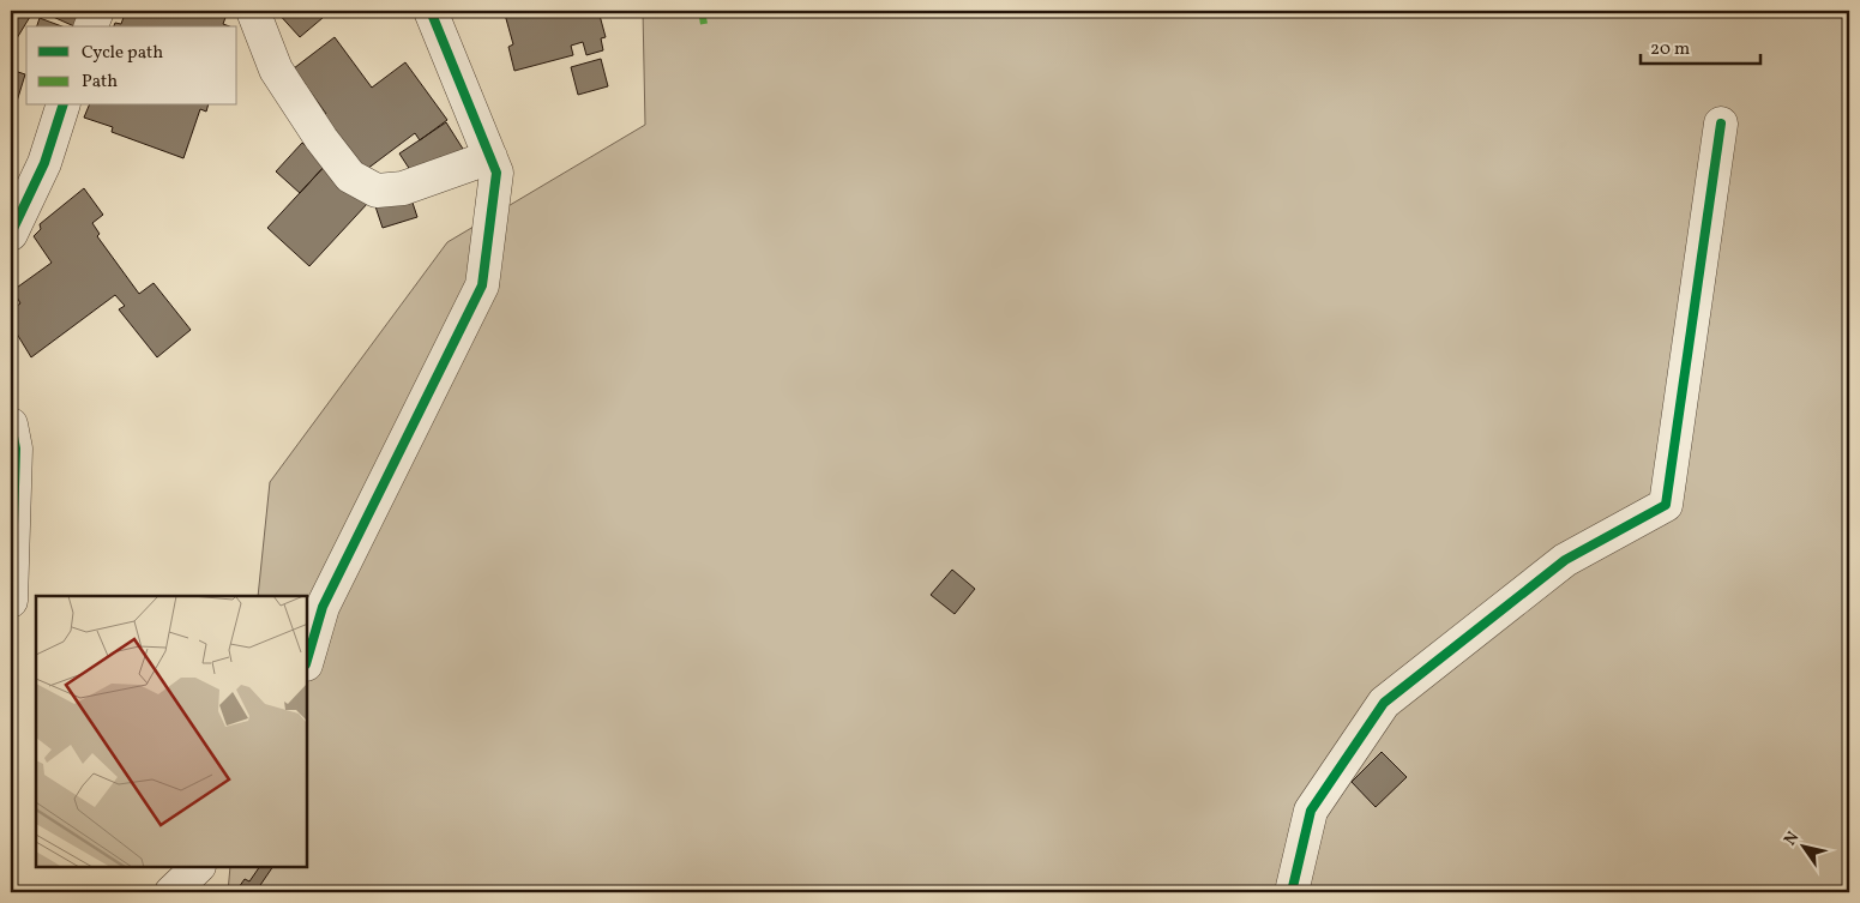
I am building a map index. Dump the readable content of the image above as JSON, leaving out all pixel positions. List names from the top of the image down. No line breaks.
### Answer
{"legend":["Cycle path","Path"],"scale_bar":"20 m","north":"top left"}
